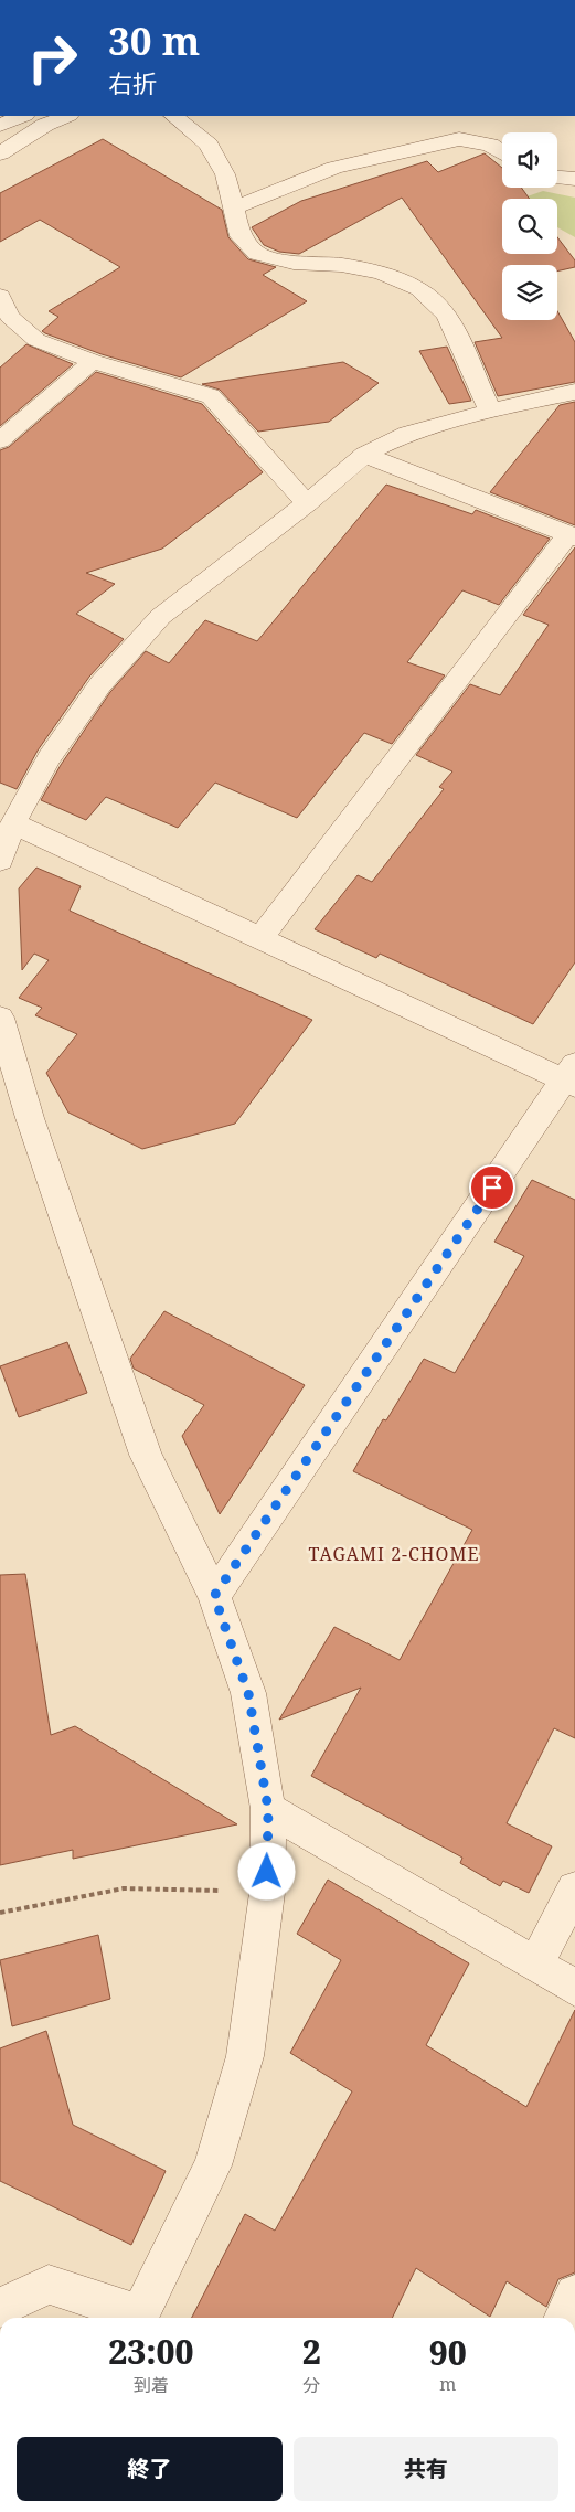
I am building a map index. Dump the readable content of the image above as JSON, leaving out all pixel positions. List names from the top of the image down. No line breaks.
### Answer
{"districts":["TAGAMI 2-CHOME"],"page":{"turn":["30 m","右折"],"eta":["23:00","到着","2","分","90","m"],"buttons":["終了","共有"]}}
